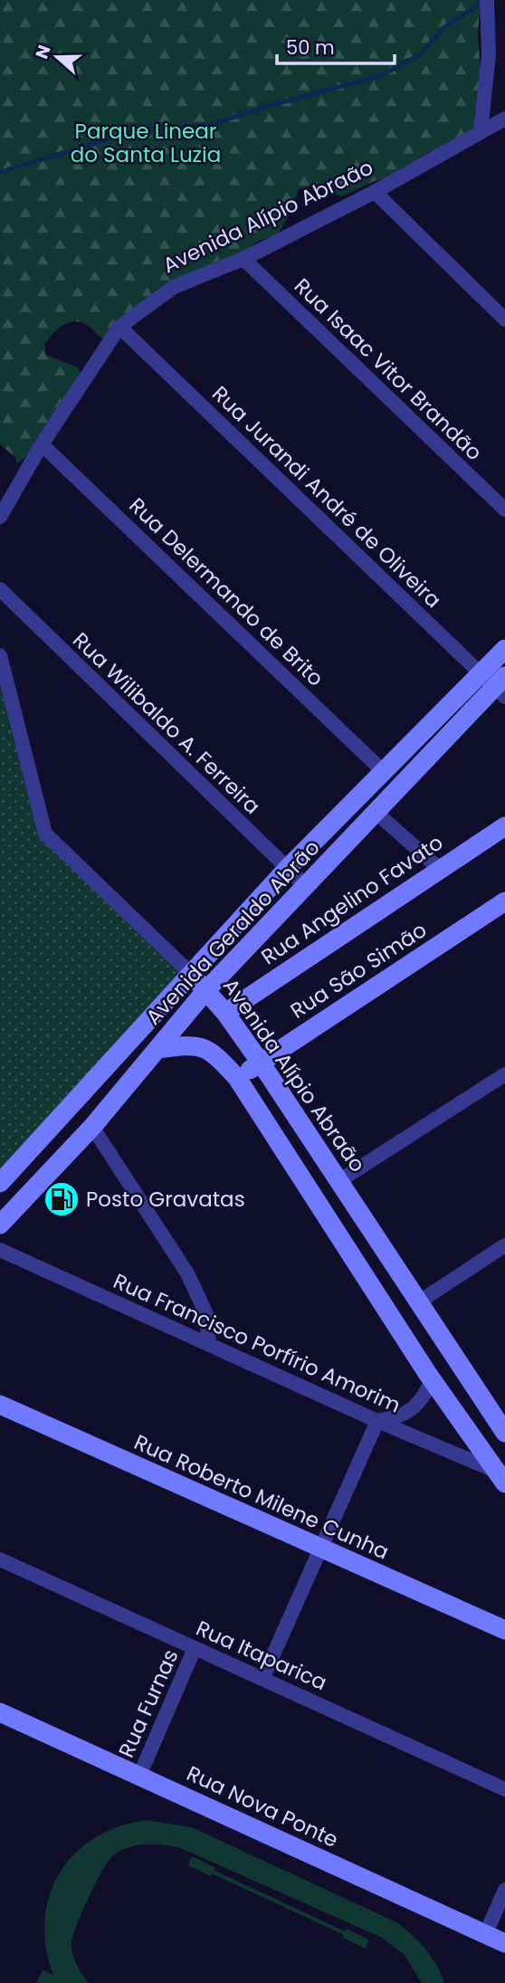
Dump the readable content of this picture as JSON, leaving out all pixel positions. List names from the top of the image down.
{
  "streets": {
    "street": [
      "Avenida Alípio Abraão",
      "Rua Isaac Vitor Brandão",
      "Rua Jurandi André de Oliveira",
      "Rua Delermando de Brito",
      "Rua Wilibaldo A. Ferreira",
      "Rua Angelino Favato",
      "Avenida Geraldo Abrão",
      "Rua São Simão",
      "Rua Francisco Porfírio Amorim",
      "Rua Roberto Milene Cunha",
      "Rua Itaparica",
      "Rua Furnas",
      "Rua Nova Ponte"
    ]
  },
  "crossings": [
    ["Avenida Alípio Abraão", "Rua Isaac Vitor Brandão"],
    ["Avenida Alípio Abraão", "Rua Jurandi André de Oliveira"],
    ["Avenida Alípio Abraão", "Rua Delermando de Brito"],
    ["Avenida Alípio Abraão", "Rua Angelino Favato"],
    ["Avenida Alípio Abraão", "Avenida Geraldo Abrão"],
    ["Avenida Alípio Abraão", "Rua São Simão"],
    ["Rua Jurandi André de Oliveira", "Avenida Geraldo Abrão"],
    ["Rua Delermando de Brito", "Avenida Geraldo Abrão"],
    ["Rua Wilibaldo A. Ferreira", "Avenida Geraldo Abrão"],
    ["Rua Itaparica", "Rua Furnas"],
    ["Rua Furnas", "Rua Nova Ponte"]
  ],
  "parks": ["Parque Linear do Santa Luzia"],
  "places": {
    "fuel station": ["Posto Gravatas"]
  },
  "scale_bar": "50 m",
  "north": "left"
}
